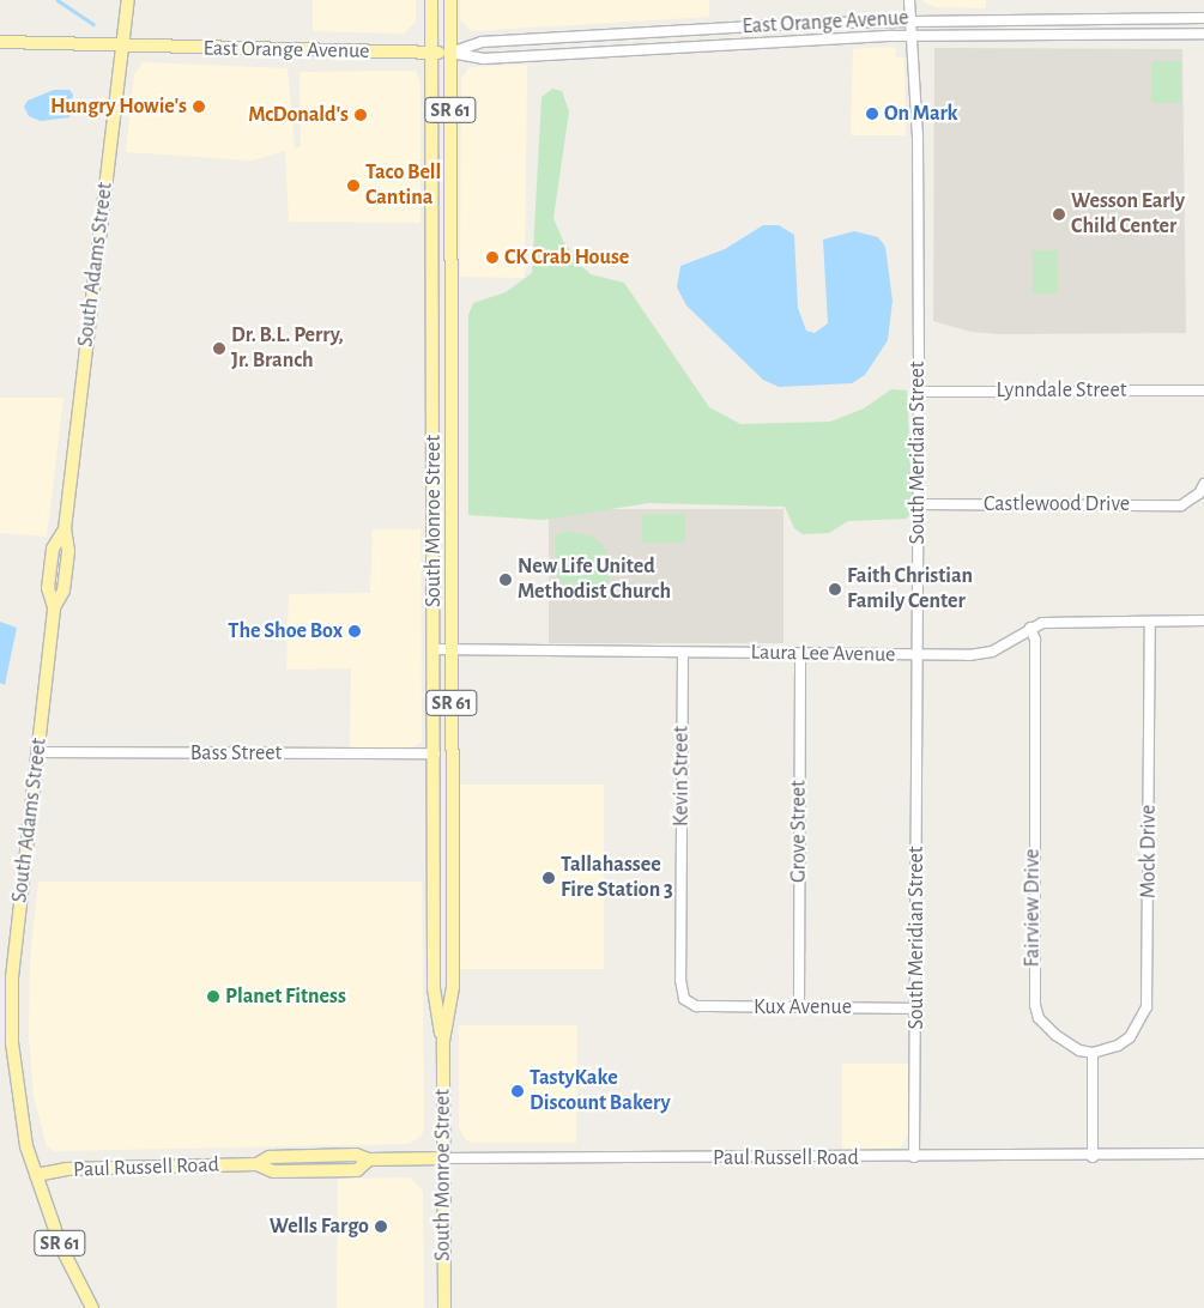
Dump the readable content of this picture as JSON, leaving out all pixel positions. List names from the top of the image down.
{
  "streets": {
    "main road": [
      "East Orange Avenue",
      "SR 61",
      "South Adams Street",
      "South Monroe Street",
      "Paul Russell Road"
    ],
    "street": [
      "Lynndale Street",
      "South Meridian Street",
      "Castlewood Drive",
      "Laura Lee Avenue",
      "Bass Street",
      "Kevin Street",
      "Grove Street",
      "Mock Drive",
      "Fairview Drive",
      "Kux Avenue"
    ]
  },
  "crossings": [
    ["East Orange Avenue", "South Adams Street"],
    ["East Orange Avenue", "South Meridian Street"],
    ["East Orange Avenue", "South Monroe Street"],
    ["South Adams Street", "Bass Street"],
    ["South Adams Street", "Paul Russell Road"],
    ["Lynndale Street", "South Meridian Street"],
    ["South Meridian Street", "Castlewood Drive"],
    ["South Meridian Street", "Laura Lee Avenue"],
    ["South Meridian Street", "Kux Avenue"],
    ["South Meridian Street", "Paul Russell Road"],
    ["South Monroe Street", "Laura Lee Avenue"],
    ["South Monroe Street", "Bass Street"],
    ["South Monroe Street", "Paul Russell Road"],
    ["Laura Lee Avenue", "Kevin Street"],
    ["Laura Lee Avenue", "Grove Street"],
    ["Laura Lee Avenue", "Mock Drive"],
    ["Laura Lee Avenue", "Fairview Drive"],
    ["Kevin Street", "Kux Avenue"],
    ["Grove Street", "Kux Avenue"],
    ["Mock Drive", "Fairview Drive"]
  ],
  "places": [
    "Hungry Howie's",
    "On Mark",
    "McDonald's",
    "Taco Bell Cantina",
    "Wesson Early Child Center",
    "CK Crab House",
    "Dr. B.L. Perry, Jr. Branch",
    "New Life United Methodist Church",
    "Faith Christian Family Center",
    "The Shoe Box",
    "Tallahassee Fire Station 3",
    "Planet Fitness",
    "TastyKake Discount Bakery",
    "Wells Fargo"
  ]
}
